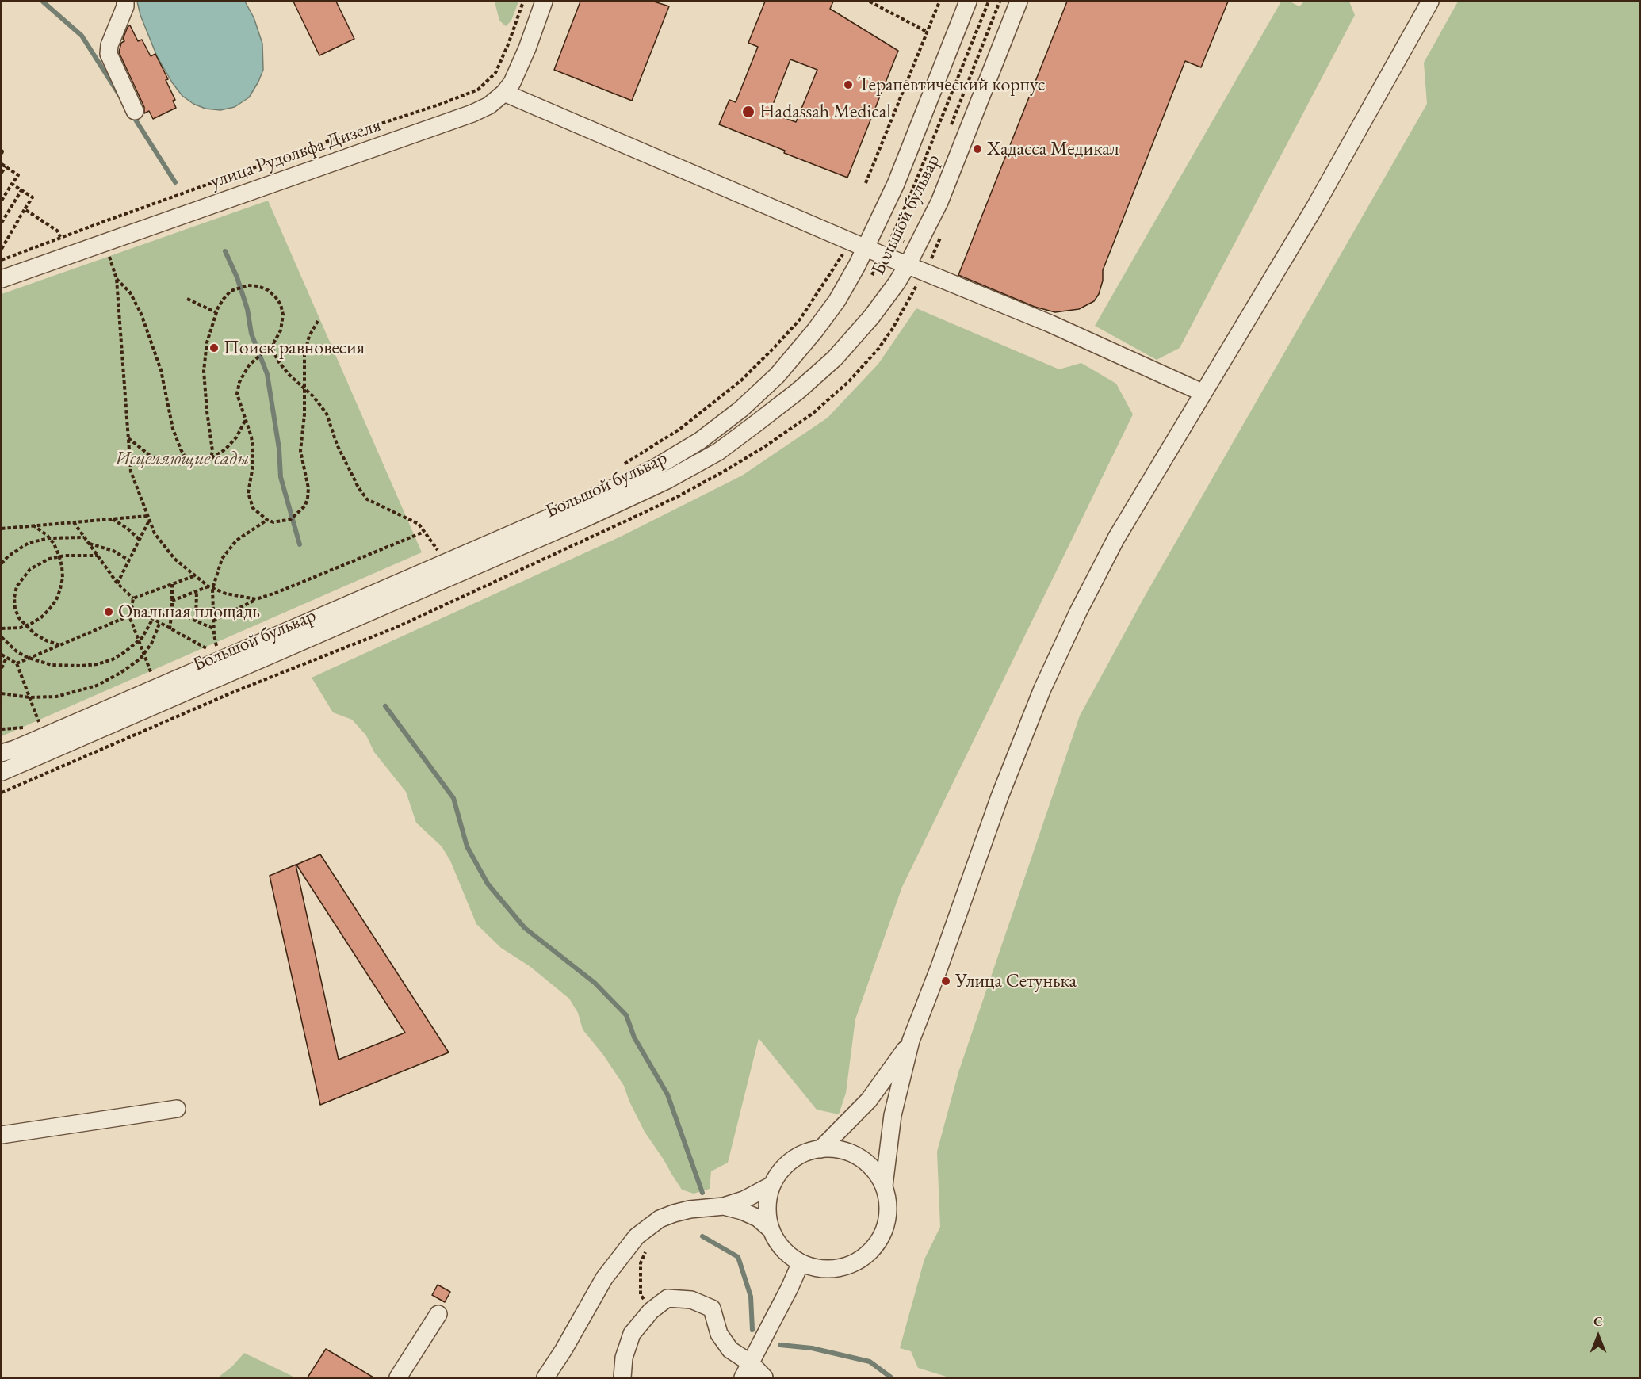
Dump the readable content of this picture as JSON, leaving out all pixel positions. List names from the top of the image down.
{
  "streets": {
    "street": ["улица Рудольфа Дизеля", "Большой бульвар"]
  },
  "parks": ["Исцеляющие сады"],
  "places": [
    "Терапевтический корпус",
    "Hadassah Medical",
    "Хадасса Медикал",
    "Поиск равновесия",
    "Овальная площадь",
    "Улица Сетунька"
  ],
  "north": "top"
}
